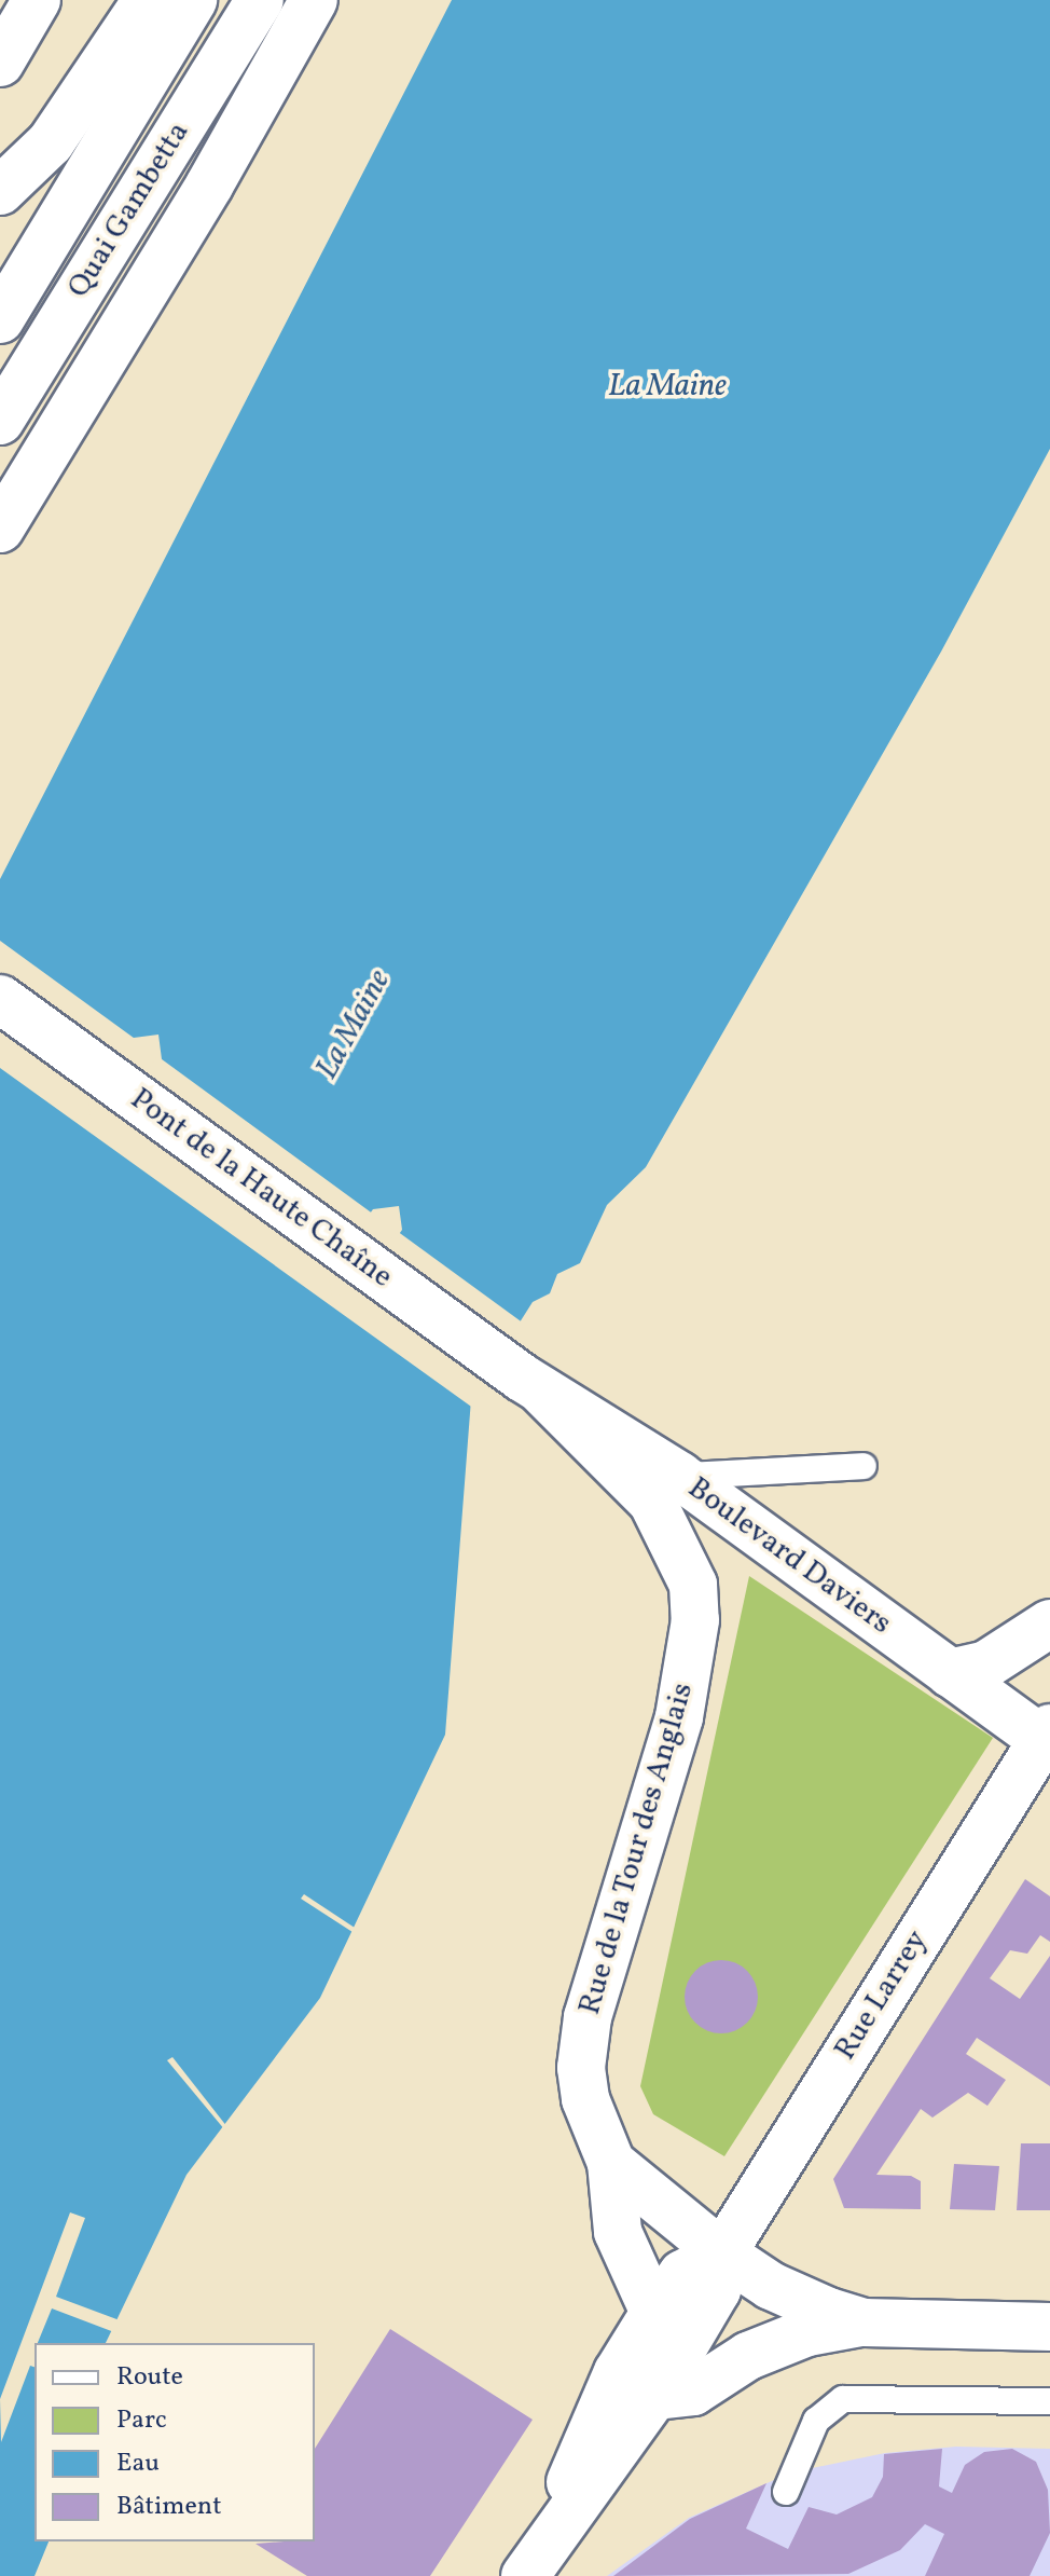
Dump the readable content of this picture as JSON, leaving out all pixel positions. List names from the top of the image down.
{
  "streets": {
    "main road": [
      "Quai Gambetta",
      "Pont de la Haute Chaîne",
      "Boulevard Daviers",
      "Rue de la Tour des Anglais",
      "Rue Larrey"
    ]
  },
  "crossings": [
    ["Pont de la Haute Chaîne", "Boulevard Daviers"],
    ["Pont de la Haute Chaîne", "Rue de la Tour des Anglais"],
    ["Boulevard Daviers", "Rue de la Tour des Anglais"],
    ["Boulevard Daviers", "Rue Larrey"],
    ["Rue de la Tour des Anglais", "Rue Larrey"]
  ],
  "water": ["La Maine"],
  "legend": [
    "Route",
    "Parc",
    "Eau",
    "Bâtiment"
  ]
}
